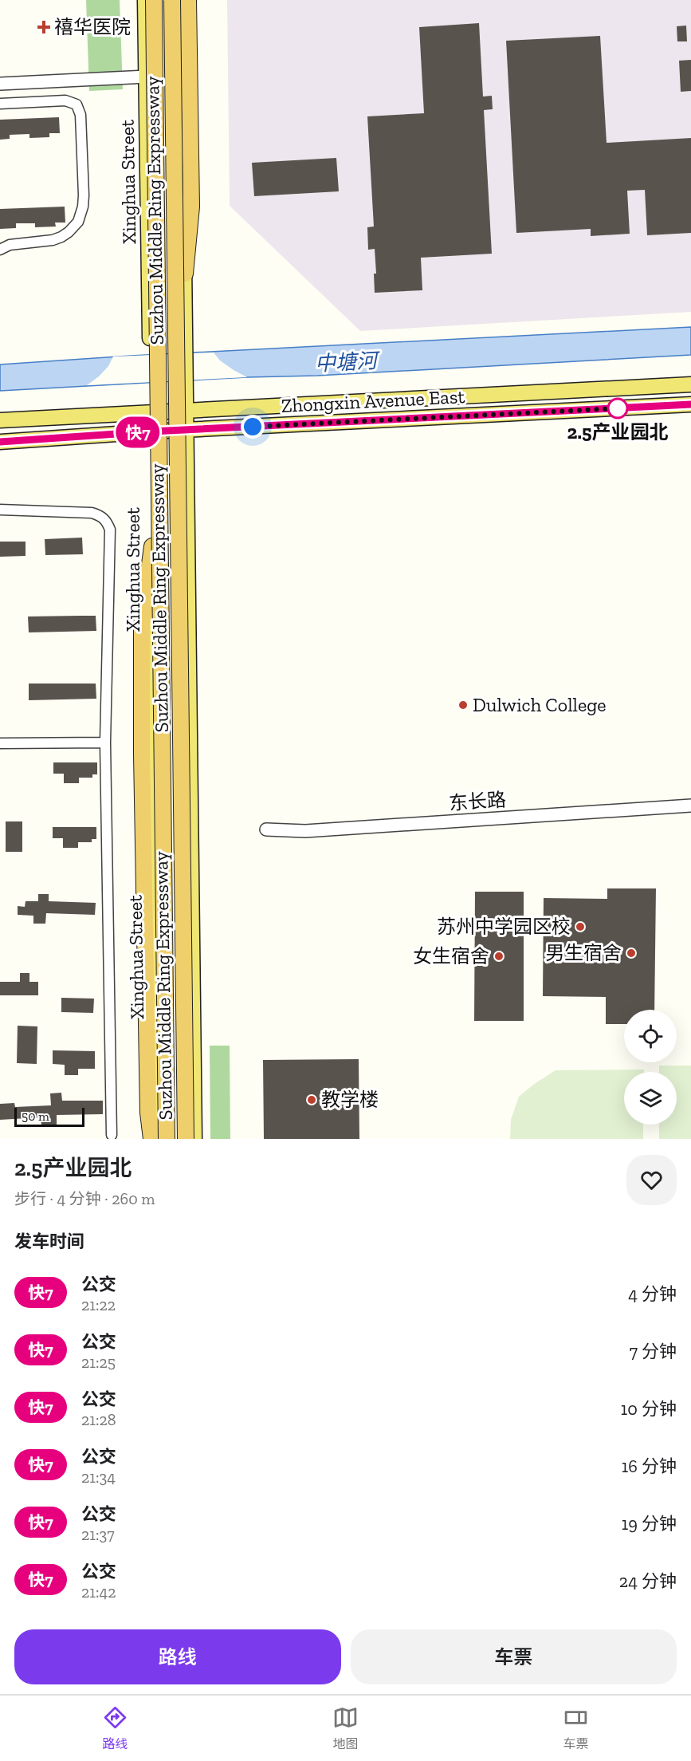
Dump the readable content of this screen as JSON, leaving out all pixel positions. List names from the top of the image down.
{
  "streets": {
    "highway": ["Suzhou Middle Ring Expressway"],
    "main road": ["Xinghua Street", "Zhongxin Avenue East"],
    "street": ["东长路"]
  },
  "crossings": [
    ["Xinghua Street", "Zhongxin Avenue East"]
  ],
  "water": ["中塘河"],
  "places": {
    "health": ["禧华医院"],
    "other": [
      "2.5产业园北",
      "Dulwich College",
      "苏州中学园区校",
      "男生宿舍",
      "女生宿舍",
      "教学楼"
    ]
  },
  "lines": ["bus line 快7"],
  "scale_bar": "50 m",
  "page": {
    "on_map": "快7",
    "scale": "50 m",
    "heading": [
      ["2.5产业园北", "步行 · 4 分钟 · 260 m"],
      "发车时间"
    ],
    "list": [
      {
        "mark": "快7",
        "name": "公交",
        "note": "21:22",
        "value": "4 分钟"
      },
      {
        "mark": "快7",
        "name": "公交",
        "note": "21:25",
        "value": "7 分钟"
      },
      {
        "mark": "快7",
        "name": "公交",
        "note": "21:28",
        "value": "10 分钟"
      },
      {
        "mark": "快7",
        "name": "公交",
        "note": "21:34",
        "value": "16 分钟"
      },
      {
        "mark": "快7",
        "name": "公交",
        "note": "21:37",
        "value": "19 分钟"
      },
      {
        "mark": "快7",
        "name": "公交",
        "note": "21:42",
        "value": "24 分钟"
      }
    ],
    "buttons": ["路线", "车票"],
    "tabs": ["路线", "地图", "车票"]
  }
}
